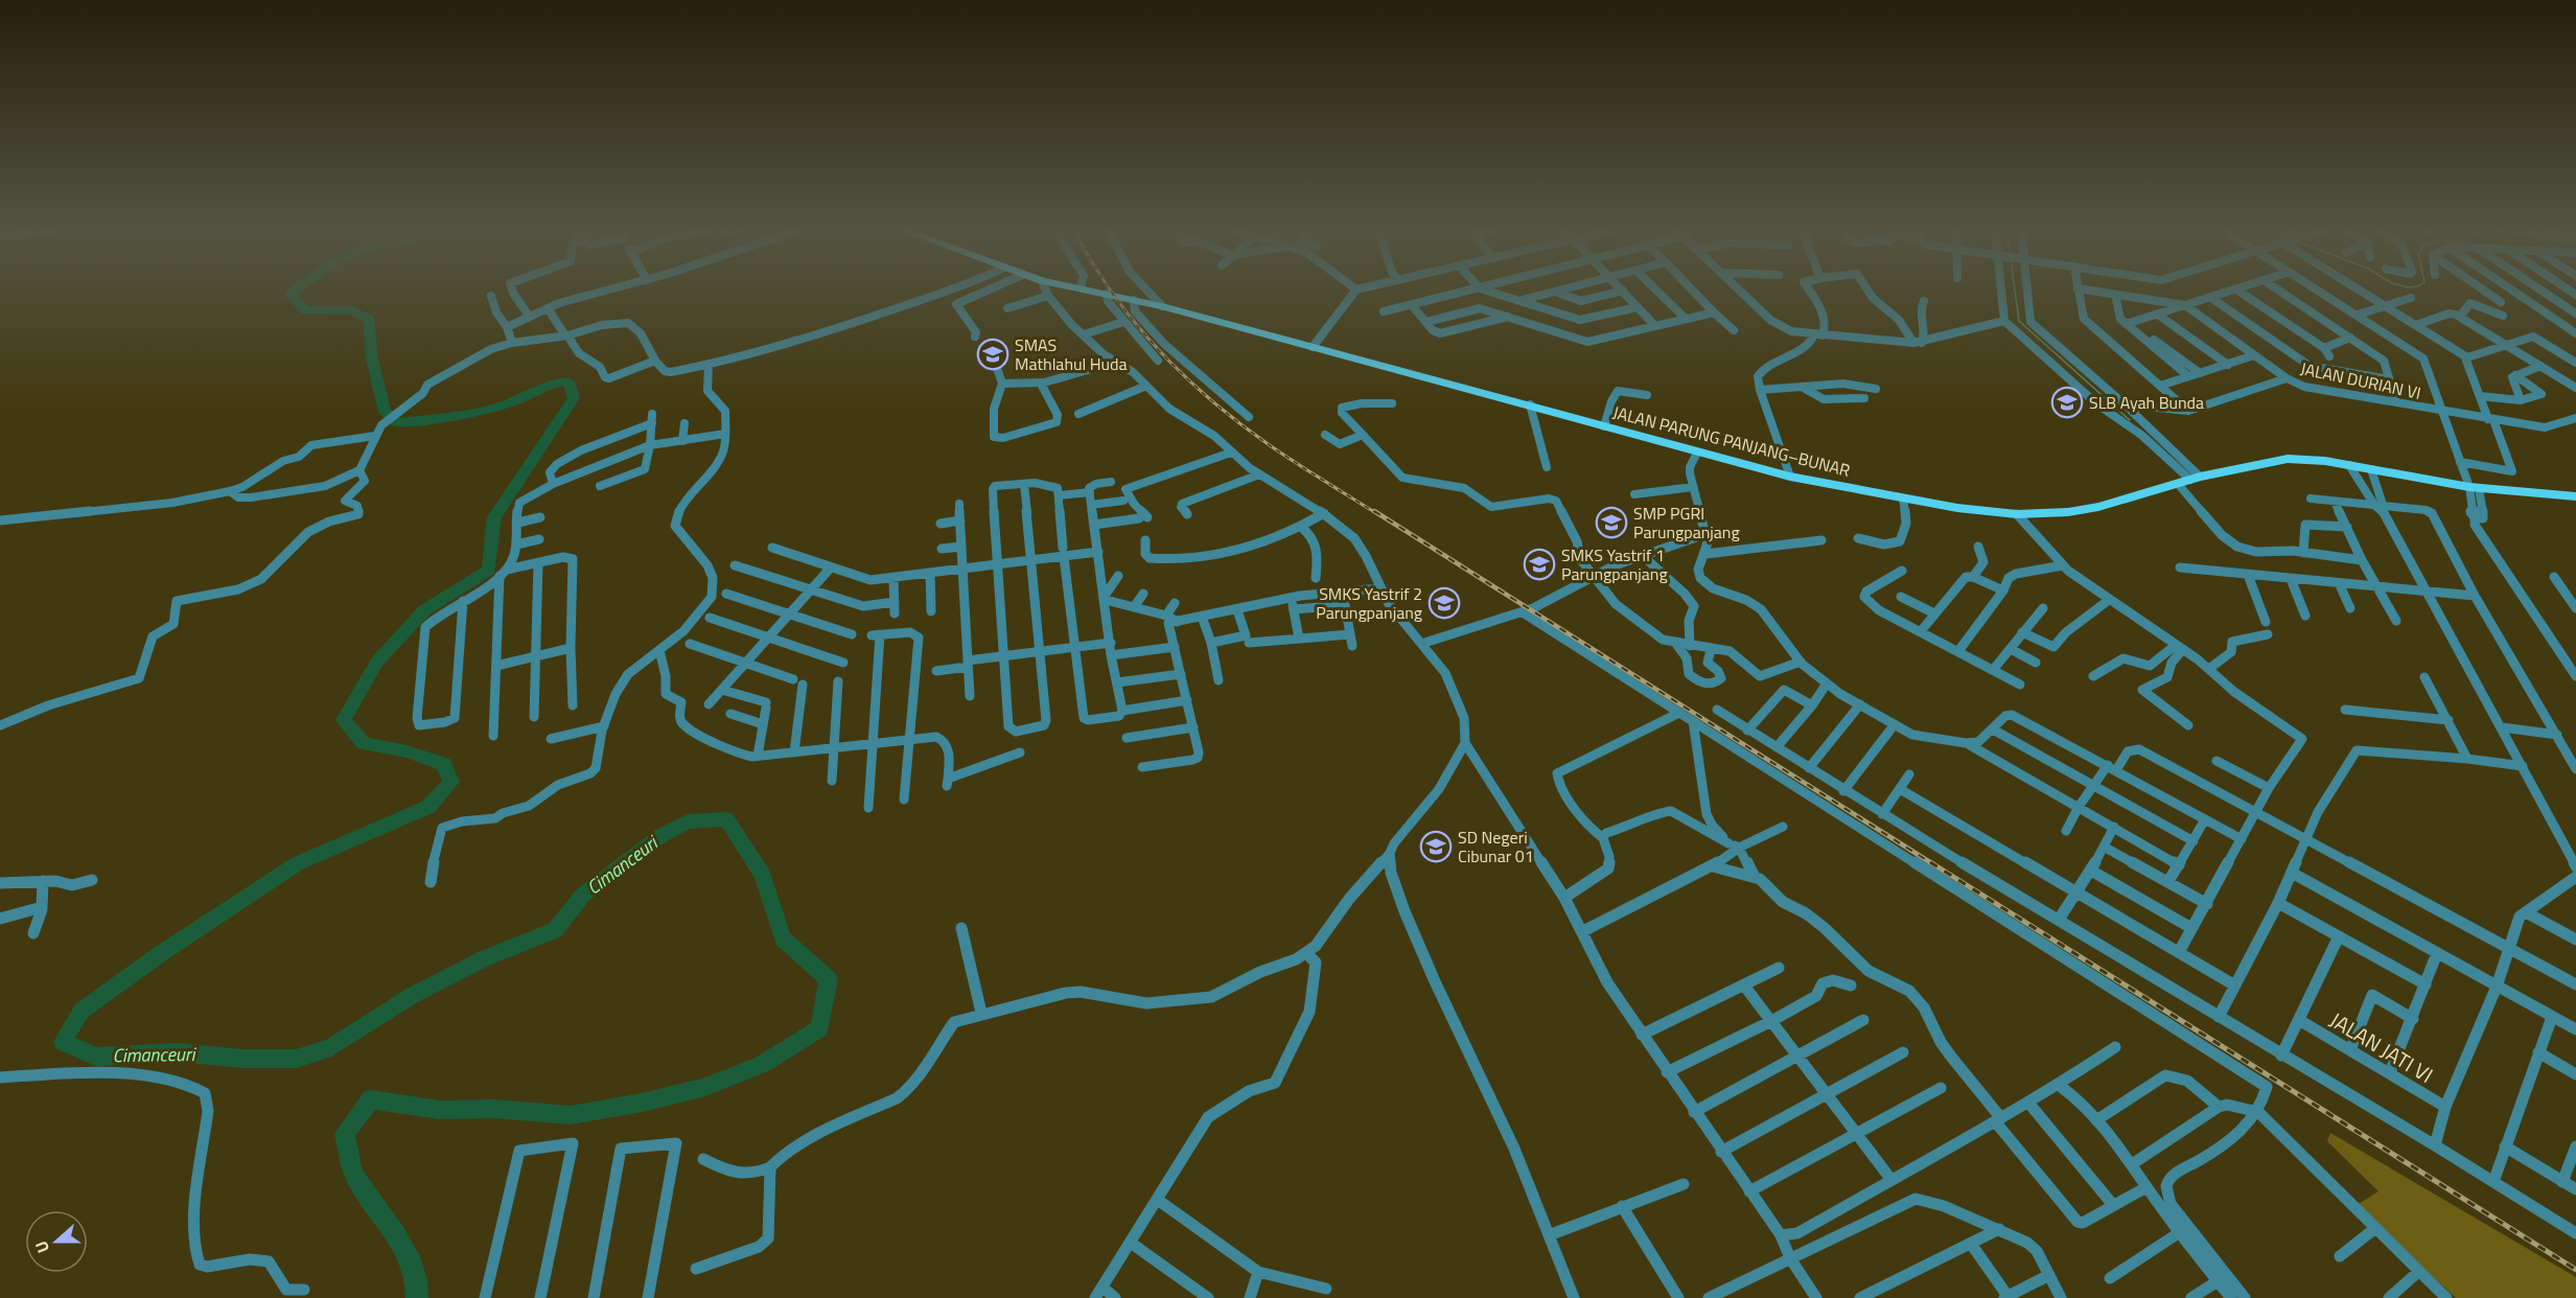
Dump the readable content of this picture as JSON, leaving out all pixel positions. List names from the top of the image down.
{
  "streets": {
    "main road": ["JALAN PARUNG PANJANG–BUNAR"],
    "street": ["JALAN DURIAN VI", "JALAN JATI VI"]
  },
  "water": ["Cimanceuri"],
  "places": {
    "school or university": [
      "SMAS Mathlahul Huda",
      "SLB Ayah Bunda",
      "SMP PGRI Parungpanjang",
      "SMKS Yastrif 1 Parungpanjang",
      "SMKS Yastrif 2 Parungpanjang",
      "SD Negeri Cibunar 01"
    ]
  },
  "north": "left"
}
